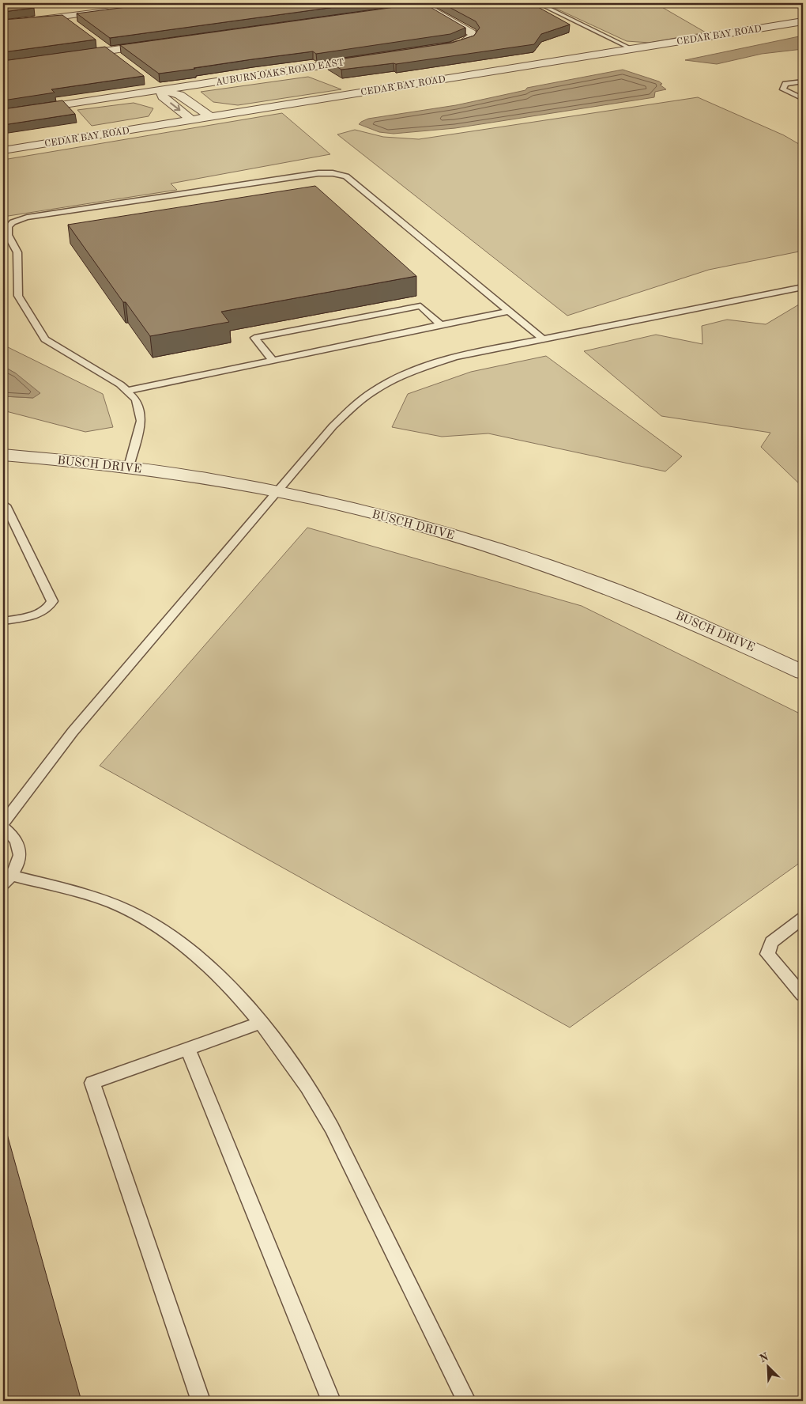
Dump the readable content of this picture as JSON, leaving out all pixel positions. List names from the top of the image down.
{
  "streets": {
    "street": ["CEDAR BAY ROAD", "AUBURN OAKS ROAD EAST", "BUSCH DRIVE"]
  },
  "north": "top left"
}
